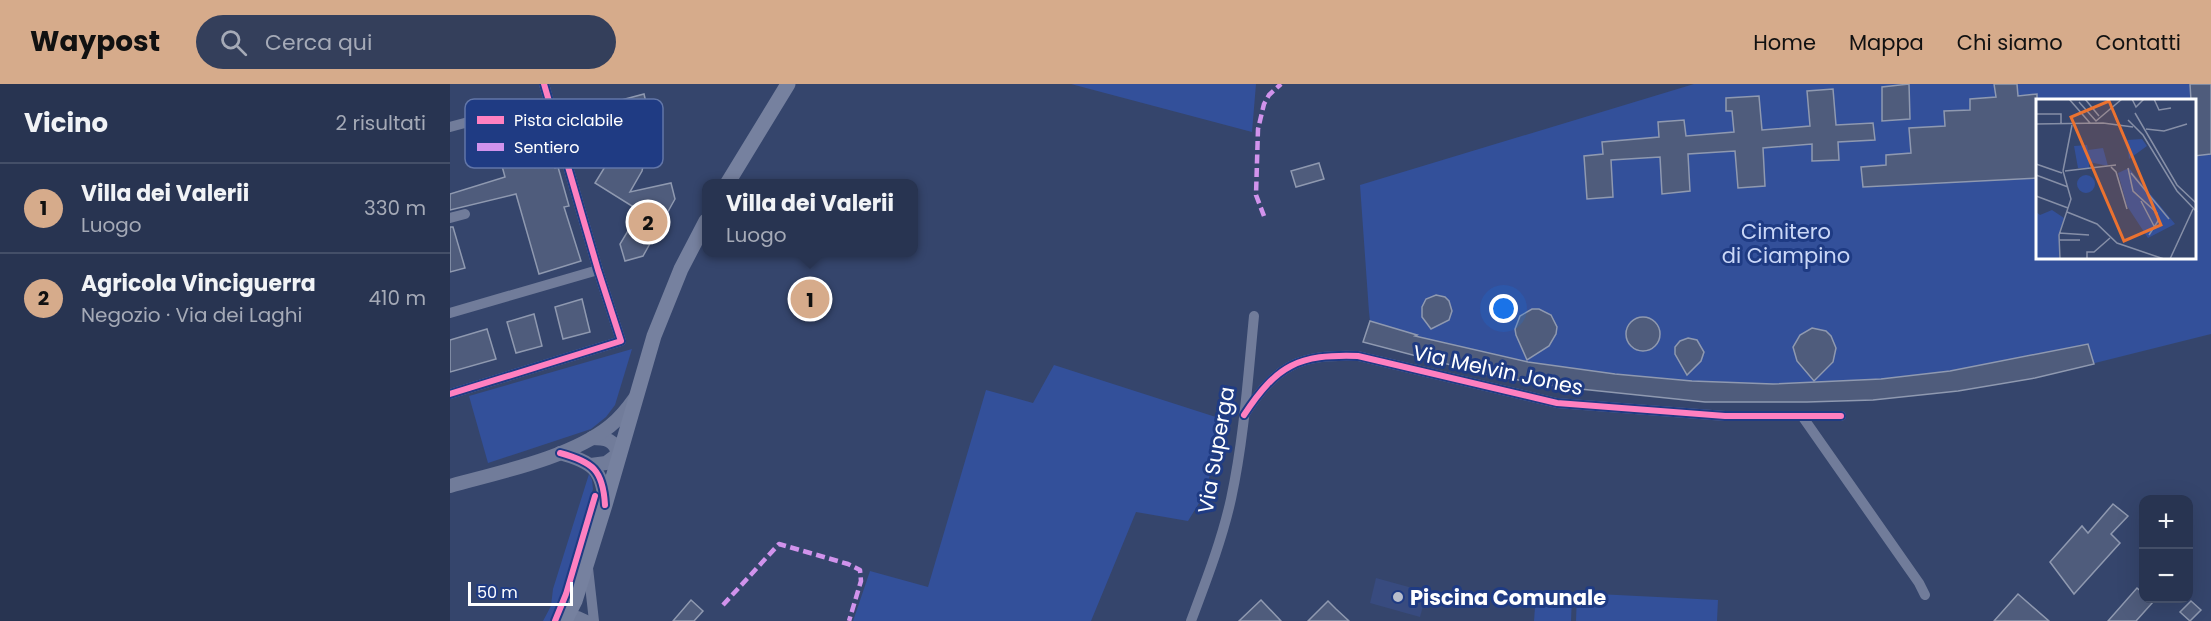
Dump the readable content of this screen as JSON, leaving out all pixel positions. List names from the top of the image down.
{
  "streets": {
    "street": ["Via Melvin Jones", "Via Superga"]
  },
  "crossings": [
    ["Via Melvin Jones", "Via Superga"]
  ],
  "parks": ["Cimitero di Ciampino"],
  "places": ["Piscina Comunale"],
  "legend": ["Pista ciclabile", "Sentiero"],
  "scale_bar": "50 m",
  "page": {
    "header": "Waypost",
    "search": "Cerca qui",
    "nav": [
      "Home",
      "Mappa",
      "Chi siamo",
      "Contatti"
    ],
    "heading": ["Vicino", "2 risultati"],
    "list": [
      {
        "mark": "1",
        "name": "Villa dei Valerii",
        "note": "Luogo",
        "value": "330 m"
      },
      {
        "mark": "2",
        "name": "Agricola Vinciguerra",
        "note": "Negozio · Via dei Laghi",
        "value": "410 m"
      }
    ],
    "popup": ["Villa dei Valerii", "Luogo"],
    "pins": ["2", "1"],
    "map_buttons": ["+", "−"],
    "scale": "50 m"
  }
}
